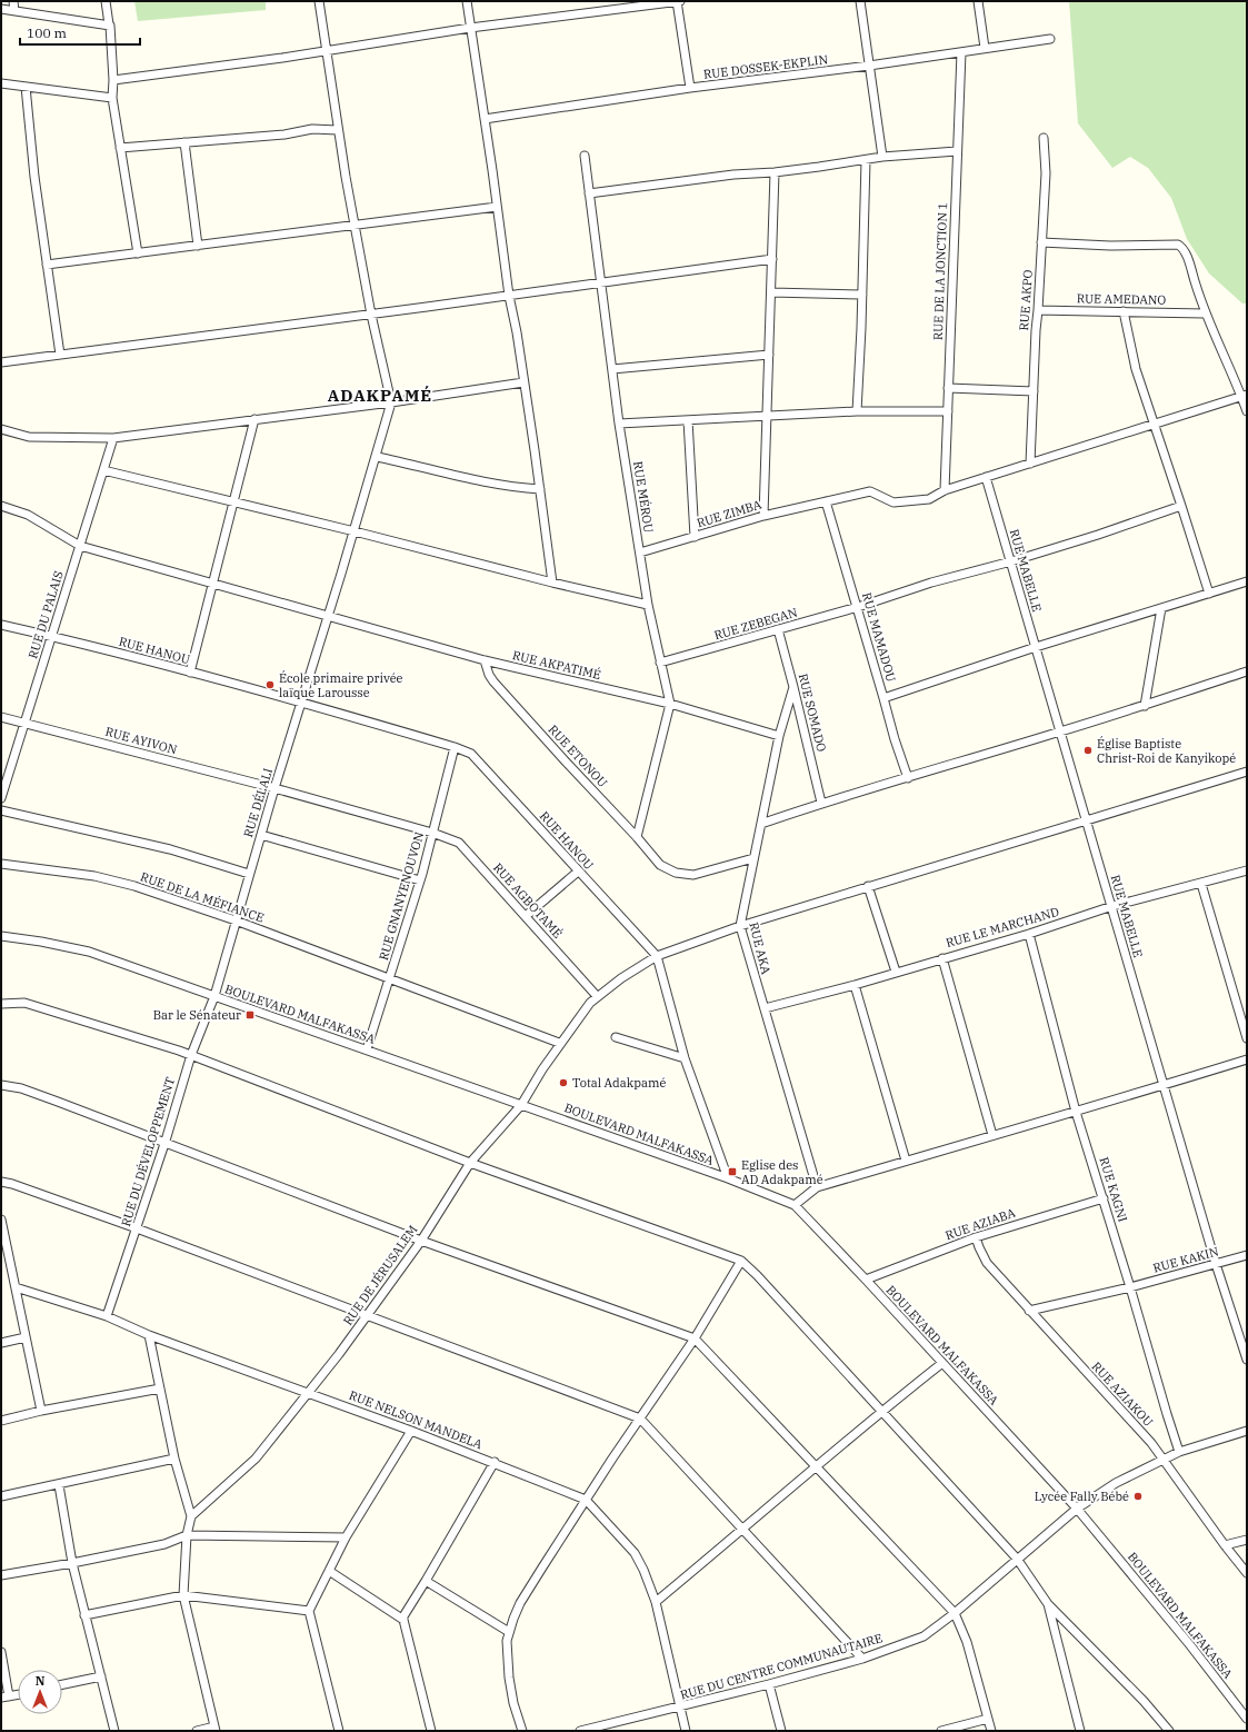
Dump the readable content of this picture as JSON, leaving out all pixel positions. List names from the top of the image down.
{
  "streets": {
    "street": [
      "RUE DOSSEK-EKPLIN",
      "RUE DE LA JONCTION 1",
      "RUE AMEDANO",
      "RUE AKPO",
      "RUE MÉROU",
      "RUE ZIMBA",
      "RUE MABELLE",
      "RUE DU PALAIS",
      "RUE ZEBEGAN",
      "RUE MAMADOU",
      "RUE HANOU",
      "RUE AKPATIMÉ",
      "RUE SOMADO",
      "RUE AYIVON",
      "RUE ETONOU",
      "RUE DÉLALI",
      "RUE GNANYENOUVON",
      "RUE DE LA MÉFIANCE",
      "RUE AGBOTAMÉ",
      "RUE LE MARCHAND",
      "RUE AKA",
      "BOULEVARD MALFAKASSA",
      "RUE DU DÉVELOPPEMENT",
      "RUE KAGNI",
      "RUE AZIABA",
      "RUE KAKIN",
      "RUE DE JÉRUSALEM",
      "RUE AZIAKOU",
      "RUE NELSON MANDELA",
      "RUE DU CENTRE COMMUNAUTAIRE"
    ]
  },
  "crossings": [
    ["RUE DOSSEK-EKPLIN", "RUE DE LA JONCTION 1"],
    ["RUE DE LA JONCTION 1", "RUE ZIMBA"],
    ["RUE AMEDANO", "RUE AKPO"],
    ["RUE AKPO", "RUE ZIMBA"],
    ["RUE MÉROU", "RUE ZIMBA"],
    ["RUE MÉROU", "RUE ZEBEGAN"],
    ["RUE MÉROU", "RUE AKPATIMÉ"],
    ["RUE MÉROU", "RUE ETONOU"],
    ["RUE ZIMBA", "RUE MABELLE"],
    ["RUE ZIMBA", "RUE MAMADOU"],
    ["RUE MABELLE", "RUE ZEBEGAN"],
    ["RUE MABELLE", "RUE LE MARCHAND"],
    ["RUE MABELLE", "RUE KAKIN"],
    ["RUE MABELLE", "RUE DE JÉRUSALEM"],
    ["RUE DU PALAIS", "RUE HANOU"],
    ["RUE DU PALAIS", "RUE AKPATIMÉ"],
    ["RUE DU PALAIS", "RUE AYIVON"],
    ["RUE ZEBEGAN", "RUE MAMADOU"],
    ["RUE ZEBEGAN", "RUE SOMADO"],
    ["RUE HANOU", "RUE DÉLALI"],
    ["RUE HANOU", "RUE GNANYENOUVON"],
    ["RUE HANOU", "RUE DE JÉRUSALEM"],
    ["RUE AKPATIMÉ", "RUE ETONOU"],
    ["RUE AKPATIMÉ", "RUE DÉLALI"],
    ["RUE AKPATIMÉ", "RUE AKA"],
    ["RUE SOMADO", "RUE AKA"],
    ["RUE AYIVON", "RUE DÉLALI"],
    ["RUE AYIVON", "RUE GNANYENOUVON"],
    ["RUE AYIVON", "RUE AGBOTAMÉ"],
    ["RUE ETONOU", "RUE AKA"],
    ["RUE DÉLALI", "RUE DE LA MÉFIANCE"],
    ["RUE DÉLALI", "BOULEVARD MALFAKASSA"],
    ["RUE DÉLALI", "RUE DU DÉVELOPPEMENT"],
    ["RUE GNANYENOUVON", "RUE DE LA MÉFIANCE"],
    ["RUE GNANYENOUVON", "RUE AGBOTAMÉ"],
    ["RUE GNANYENOUVON", "BOULEVARD MALFAKASSA"],
    ["RUE DE LA MÉFIANCE", "RUE DE JÉRUSALEM"],
    ["RUE AGBOTAMÉ", "RUE DE JÉRUSALEM"],
    ["RUE LE MARCHAND", "RUE AKA"],
    ["RUE LE MARCHAND", "RUE KAGNI"],
    ["RUE AKA", "RUE DE JÉRUSALEM"],
    ["BOULEVARD MALFAKASSA", "RUE DU DÉVELOPPEMENT"],
    ["BOULEVARD MALFAKASSA", "RUE AZIABA"],
    ["BOULEVARD MALFAKASSA", "RUE DE JÉRUSALEM"],
    ["BOULEVARD MALFAKASSA", "RUE DU CENTRE COMMUNAUTAIRE"],
    ["RUE DU DÉVELOPPEMENT", "RUE NELSON MANDELA"],
    ["RUE KAGNI", "RUE AZIABA"],
    ["RUE KAGNI", "RUE KAKIN"],
    ["RUE KAGNI", "RUE DU CENTRE COMMUNAUTAIRE"],
    ["RUE AZIABA", "RUE AZIAKOU"],
    ["RUE KAKIN", "RUE AZIAKOU"],
    ["RUE DE JÉRUSALEM", "RUE NELSON MANDELA"],
    ["RUE AZIAKOU", "RUE DU CENTRE COMMUNAUTAIRE"],
    ["RUE NELSON MANDELA", "RUE DU CENTRE COMMUNAUTAIRE"]
  ],
  "districts": ["ADAKPAMÉ"],
  "places": {
    "other": [
      "École primaire privée laïque Larousse",
      "Église Baptiste Christ-Roi de Kanyikopé",
      "Total Adakpamé",
      "Lycée Fally Bébé"
    ],
    "transit": ["Bar le Sénateur", "Eglise des AD Adakpamé"]
  },
  "scale_bar": "100 m",
  "north": "top"
}
